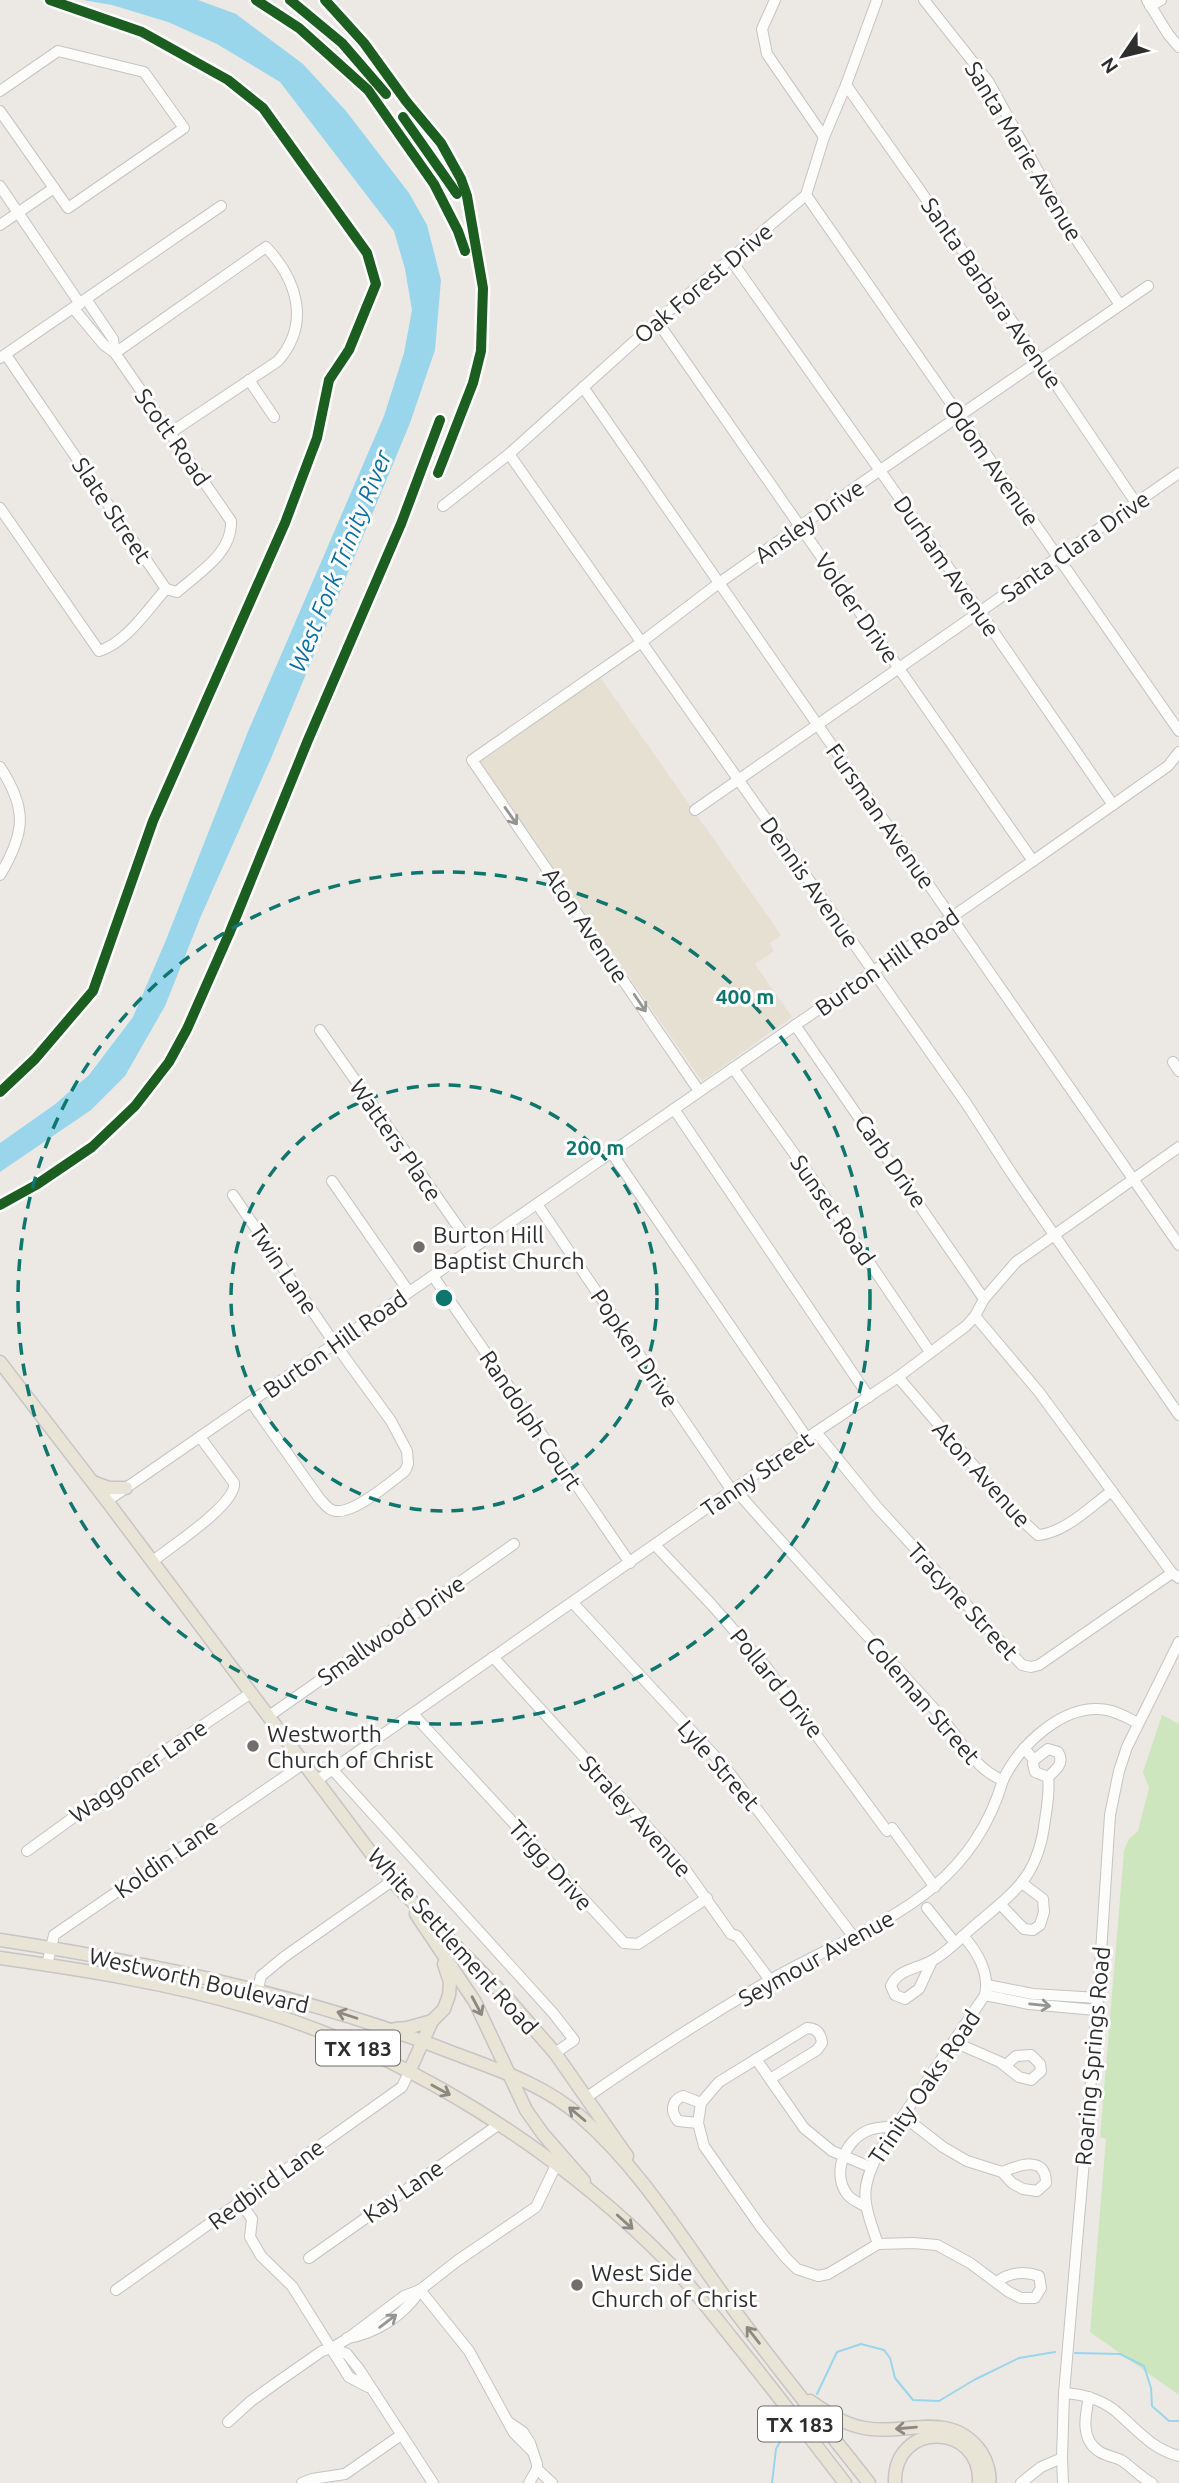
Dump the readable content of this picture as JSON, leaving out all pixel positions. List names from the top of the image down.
{
  "streets": {
    "main road": ["White Settlement Road", "Westworth Boulevard", "TX 183"],
    "street": [
      "Santa Marie Avenue",
      "Oak Forest Drive",
      "Santa Barbara Avenue",
      "Scott Road",
      "Odom Avenue",
      "Slate Street",
      "Ansley Drive",
      "Santa Clara Drive",
      "Durham Avenue",
      "Volder Drive",
      "Fursman Avenue",
      "Dennis Avenue",
      "Aton Avenue",
      "Burton Hill Road",
      "Watters Place",
      "Carb Drive",
      "Sunset Road",
      "Twin Lane",
      "Popken Drive",
      "Randolph Court",
      "Tanny Street",
      "Tracyne Street",
      "Smallwood Drive",
      "Pollard Drive",
      "Coleman Street",
      "Lyle Street",
      "Waggoner Lane",
      "Straley Avenue",
      "Koldin Lane",
      "Trigg Drive",
      "Seymour Avenue",
      "Roaring Springs Road",
      "Trinity Oaks Road",
      "Redbird Lane",
      "Kay Lane"
    ]
  },
  "crossings": [
    ["Santa Marie Avenue", "Ansley Drive"],
    ["Oak Forest Drive", "Odom Avenue"],
    ["Oak Forest Drive", "Durham Avenue"],
    ["Oak Forest Drive", "Volder Drive"],
    ["Oak Forest Drive", "Fursman Avenue"],
    ["Oak Forest Drive", "Dennis Avenue"],
    ["Santa Barbara Avenue", "Ansley Drive"],
    ["Santa Barbara Avenue", "Santa Clara Drive"],
    ["Scott Road", "Slate Street"],
    ["Odom Avenue", "Ansley Drive"],
    ["Odom Avenue", "Santa Clara Drive"],
    ["Ansley Drive", "Durham Avenue"],
    ["Ansley Drive", "Volder Drive"],
    ["Ansley Drive", "Fursman Avenue"],
    ["Ansley Drive", "Dennis Avenue"],
    ["Ansley Drive", "Aton Avenue"],
    ["Santa Clara Drive", "Durham Avenue"],
    ["Santa Clara Drive", "Volder Drive"],
    ["Santa Clara Drive", "Fursman Avenue"],
    ["Santa Clara Drive", "Dennis Avenue"],
    ["Durham Avenue", "Burton Hill Road"],
    ["Volder Drive", "Burton Hill Road"],
    ["Fursman Avenue", "Burton Hill Road"],
    ["Fursman Avenue", "Tanny Street"],
    ["Dennis Avenue", "Burton Hill Road"],
    ["Dennis Avenue", "Tanny Street"],
    ["Aton Avenue", "Burton Hill Road"],
    ["Aton Avenue", "Tanny Street"],
    ["Burton Hill Road", "Watters Place"],
    ["Burton Hill Road", "Carb Drive"],
    ["Burton Hill Road", "Sunset Road"],
    ["Burton Hill Road", "Twin Lane"],
    ["Burton Hill Road", "Popken Drive"],
    ["Burton Hill Road", "Randolph Court"],
    ["Burton Hill Road", "Tracyne Street"],
    ["Burton Hill Road", "White Settlement Road"],
    ["Carb Drive", "Tanny Street"],
    ["Sunset Road", "Tanny Street"],
    ["Popken Drive", "Tanny Street"],
    ["Popken Drive", "Coleman Street"],
    ["Randolph Court", "Tanny Street"],
    ["Tanny Street", "Tracyne Street"],
    ["Tanny Street", "Pollard Drive"],
    ["Tanny Street", "Coleman Street"],
    ["Tanny Street", "Lyle Street"],
    ["Tanny Street", "Straley Avenue"],
    ["Tanny Street", "Trigg Drive"],
    ["Tanny Street", "White Settlement Road"],
    ["Smallwood Drive", "White Settlement Road"],
    ["Pollard Drive", "Seymour Avenue"],
    ["Coleman Street", "Seymour Avenue"],
    ["Coleman Street", "Roaring Springs Road"],
    ["Lyle Street", "Seymour Avenue"],
    ["Waggoner Lane", "White Settlement Road"],
    ["Straley Avenue", "Trigg Drive"],
    ["Straley Avenue", "Seymour Avenue"],
    ["Koldin Lane", "White Settlement Road"],
    ["Koldin Lane", "Westworth Boulevard"],
    ["White Settlement Road", "Seymour Avenue"],
    ["White Settlement Road", "Westworth Boulevard"],
    ["Westworth Boulevard", "Redbird Lane"],
    ["Westworth Boulevard", "Kay Lane"]
  ],
  "one_way": ["Aton Avenue"],
  "water": ["West Fork Trinity River"],
  "places": ["Burton Hill Baptist Church", "Westworth Church of Christ", "West Side Church of Christ"],
  "north": "bottom left",
  "rings": ["400 m", "200 m"]
}
